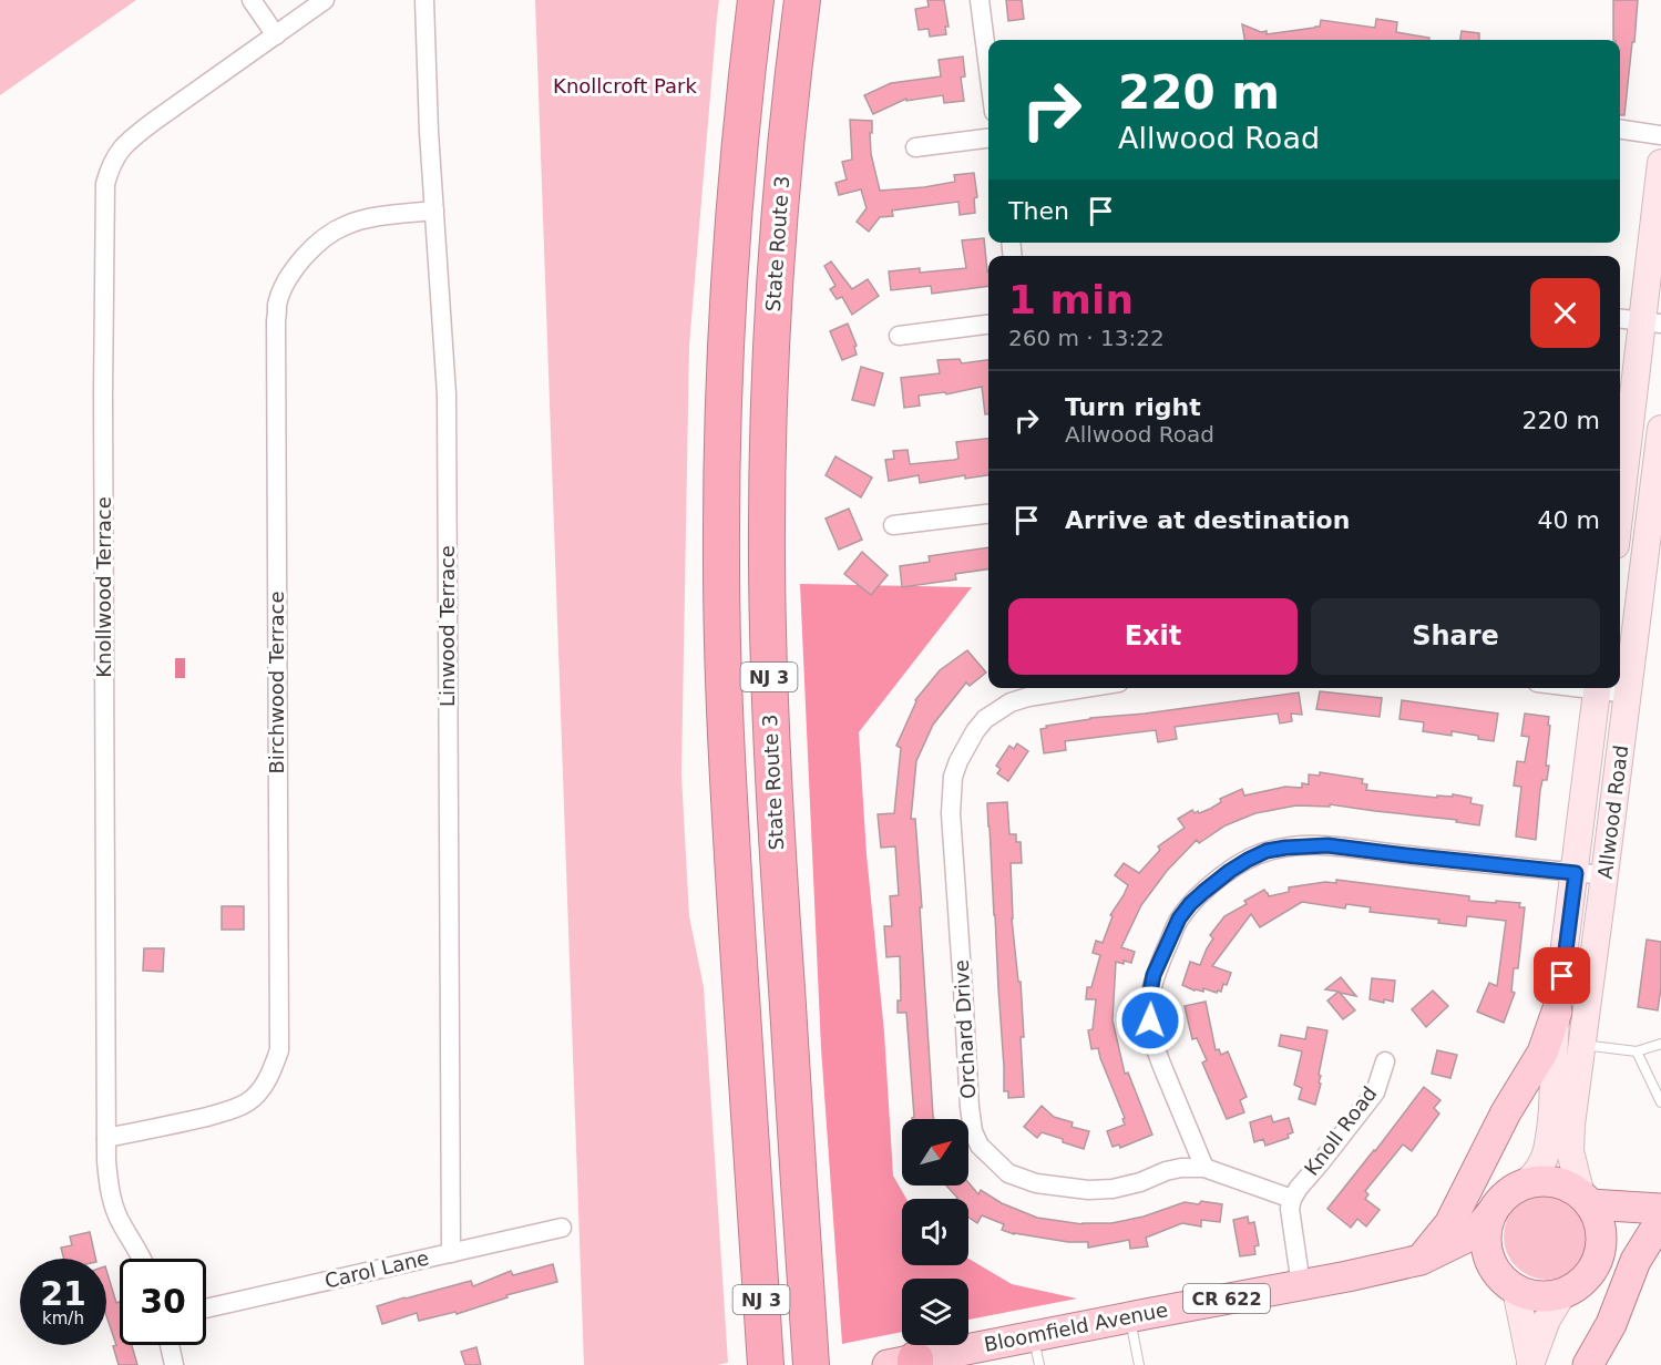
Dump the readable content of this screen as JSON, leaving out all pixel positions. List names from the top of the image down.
{
  "streets": {
    "highway": ["State Route 3", "NJ 3"],
    "main road": ["Allwood Road", "CR 622", "Bloomfield Avenue"],
    "street": [
      "Knollwood Terrace",
      "Linwood Terrace",
      "Birchwood Terrace",
      "Orchard Drive",
      "Knoll Road",
      "Carol Lane"
    ]
  },
  "crossings": [
    ["Knollwood Terrace", "Birchwood Terrace"],
    ["Linwood Terrace", "Birchwood Terrace"],
    ["Linwood Terrace", "Carol Lane"],
    ["Allwood Road", "Bloomfield Avenue"],
    ["Orchard Drive", "Knoll Road"]
  ],
  "parks": ["Knollcroft Park"],
  "north": "top right",
  "page": {
    "turn": ["220 m", "Allwood Road"],
    "then": "Then",
    "heading": ["1 min", "260 m · 13:22"],
    "list": [
      {
        "name": "Turn right",
        "note": "Allwood Road",
        "value": "220 m"
      },
      {
        "name": "Arrive at destination",
        "value": "40 m"
      }
    ],
    "buttons": ["Exit", "Share"],
    "speed": "21 km/h",
    "limit": "30"
  }
}
